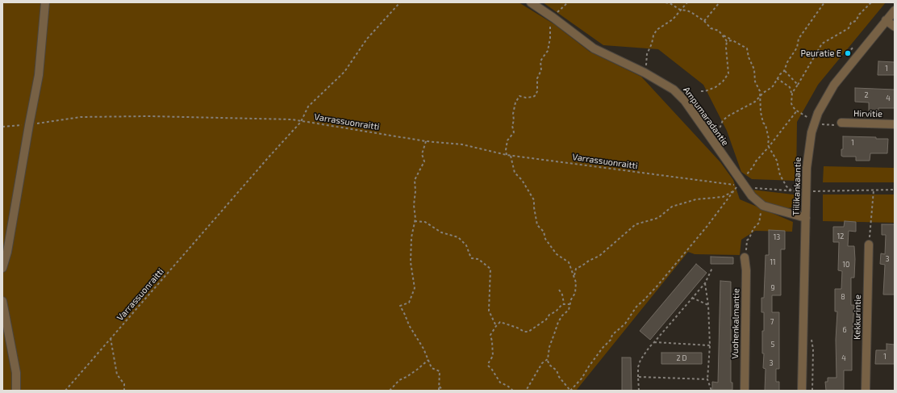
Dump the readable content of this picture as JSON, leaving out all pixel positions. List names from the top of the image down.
{
  "streets": {
    "street": [
      "Hirvitie",
      "Ampumaradantie",
      "Tiilikankaantie",
      "Kekkurintie",
      "Vuohenkalmantie"
    ],
    "path": ["Varrassuonraitti"]
  },
  "crossings": [
    ["Ampumaradantie", "Varrassuonraitti"],
    ["Ampumaradantie", "Tiilikankaantie"],
    ["Varrassuonraitti", "Tiilikankaantie"]
  ],
  "places": ["Peuratie E"],
  "house_numbers": [
    "1",
    "2",
    "4",
    "1",
    "12",
    "13",
    "3",
    "11",
    "10",
    "9",
    "8",
    "7",
    "6",
    "5",
    "1",
    "2 D",
    "4",
    "3"
  ]
}
